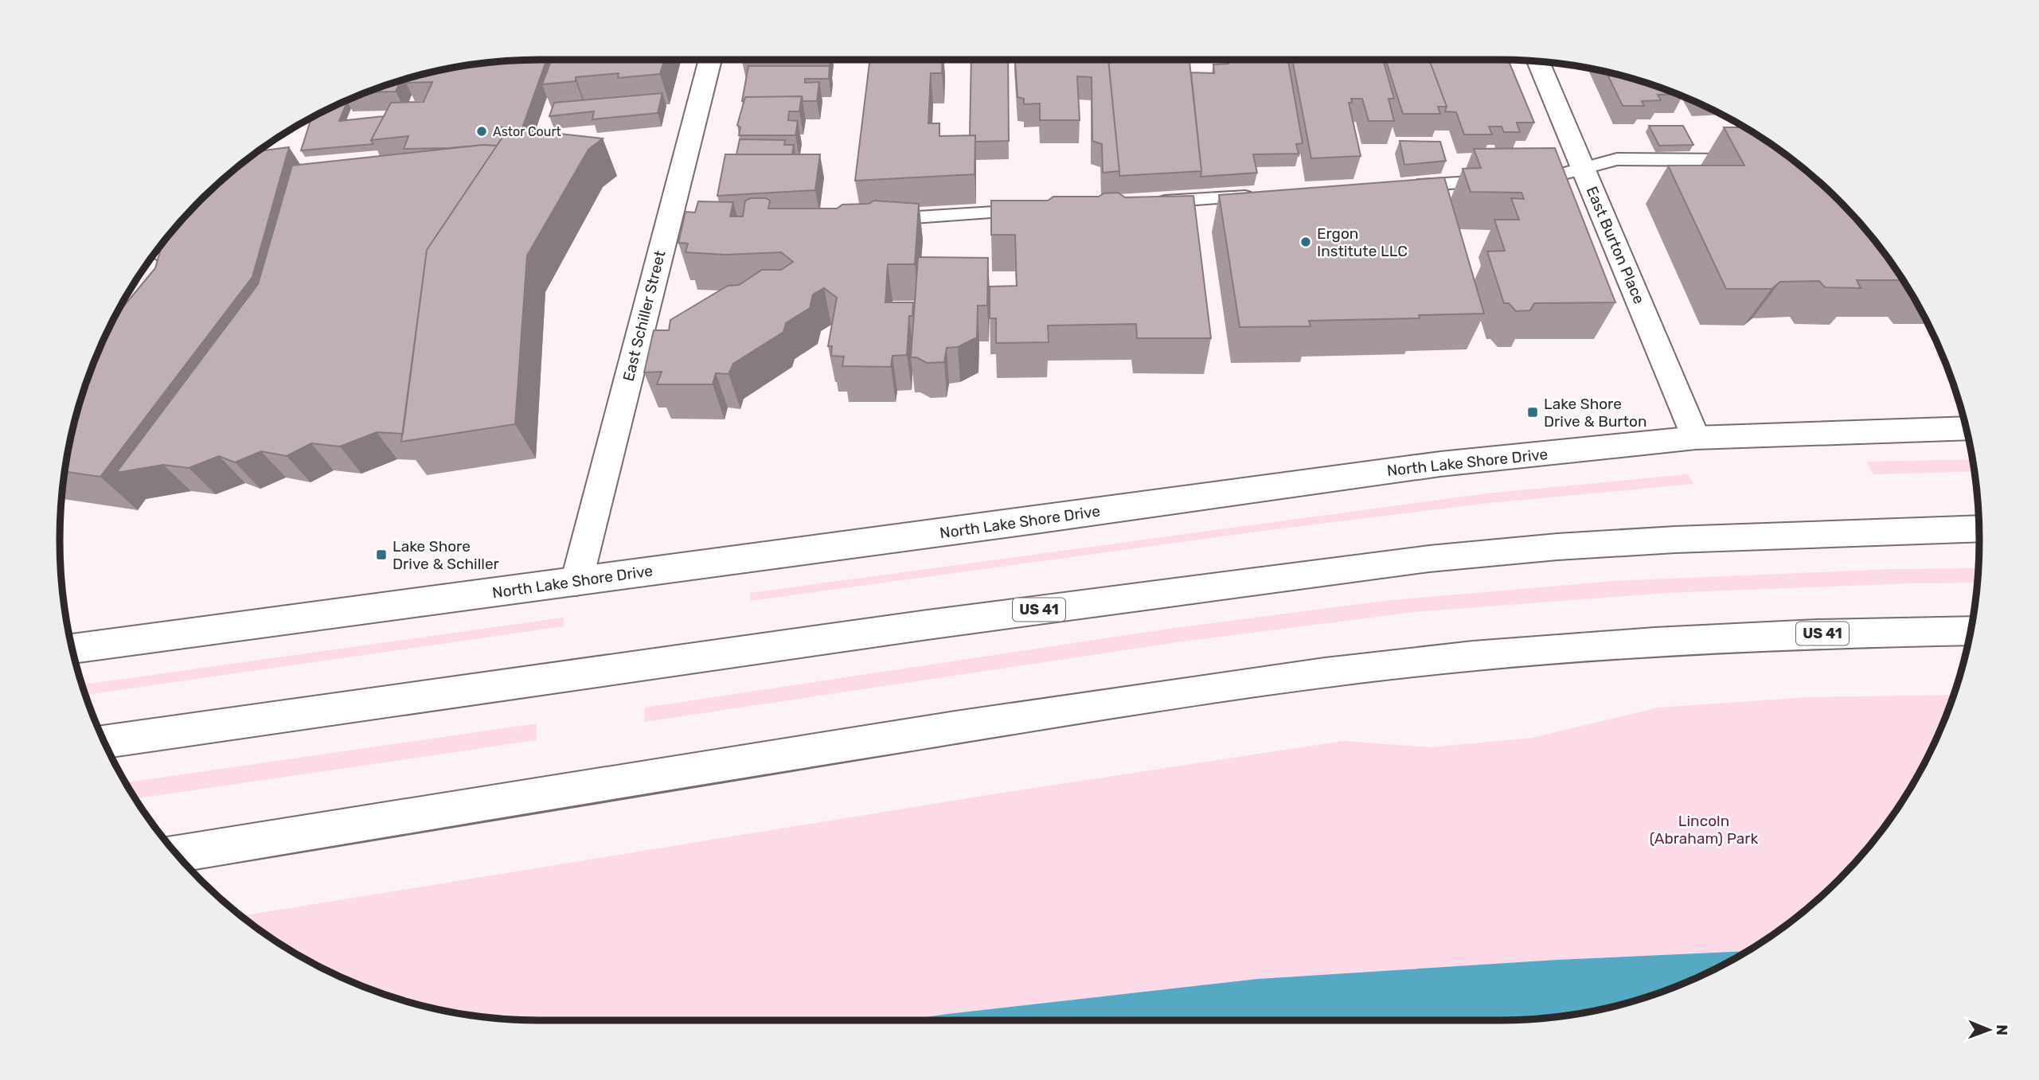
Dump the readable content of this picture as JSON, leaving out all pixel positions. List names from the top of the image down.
{
  "streets": {
    "main road": [
      "East Burton Place",
      "East Schiller Street",
      "North Lake Shore Drive",
      "US 41"
    ]
  },
  "crossings": [
    ["East Burton Place", "North Lake Shore Drive"],
    ["East Schiller Street", "North Lake Shore Drive"]
  ],
  "parks": ["Lincoln (Abraham) Park"],
  "places": {
    "other": ["Astor Court", "Ergon Institute LLC"],
    "transit": ["Lake Shore Drive & Burton", "Lake Shore Drive & Schiller"]
  },
  "north": "right"
}
